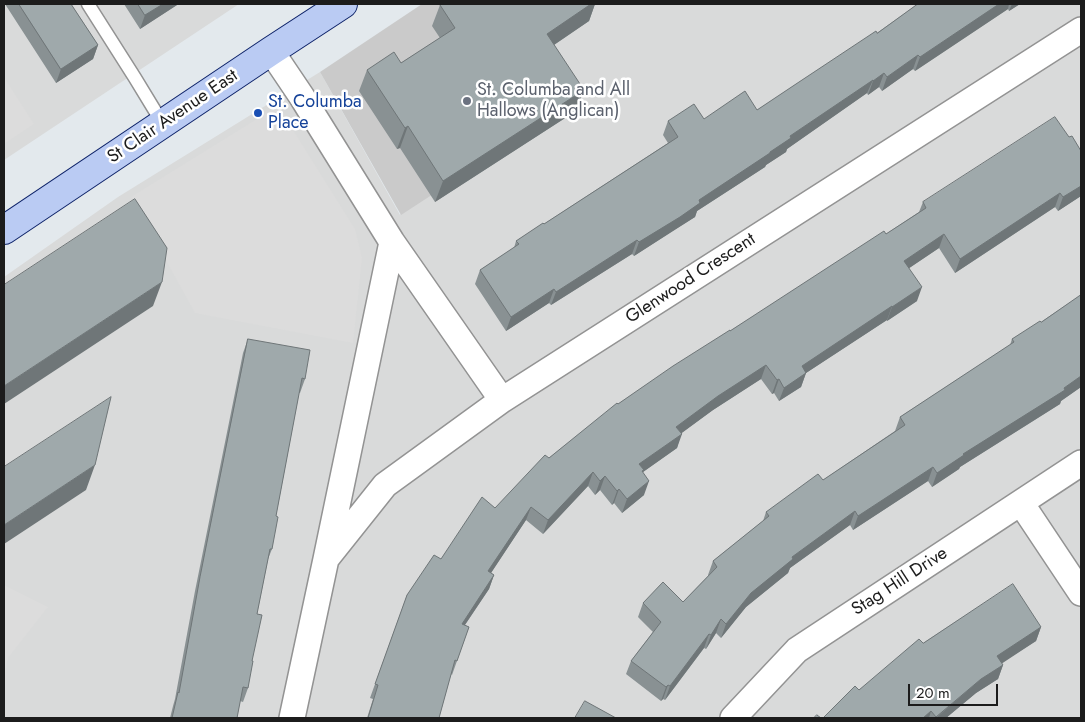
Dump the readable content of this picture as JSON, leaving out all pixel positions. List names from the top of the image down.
{
  "streets": {
    "main road": ["St Clair Avenue East"],
    "street": ["Glenwood Crescent", "Stag Hill Drive"]
  },
  "places": ["St. Columba and All Hallows (Anglican)", "St. Columba Place"],
  "scale_bar": "20 m"
}
